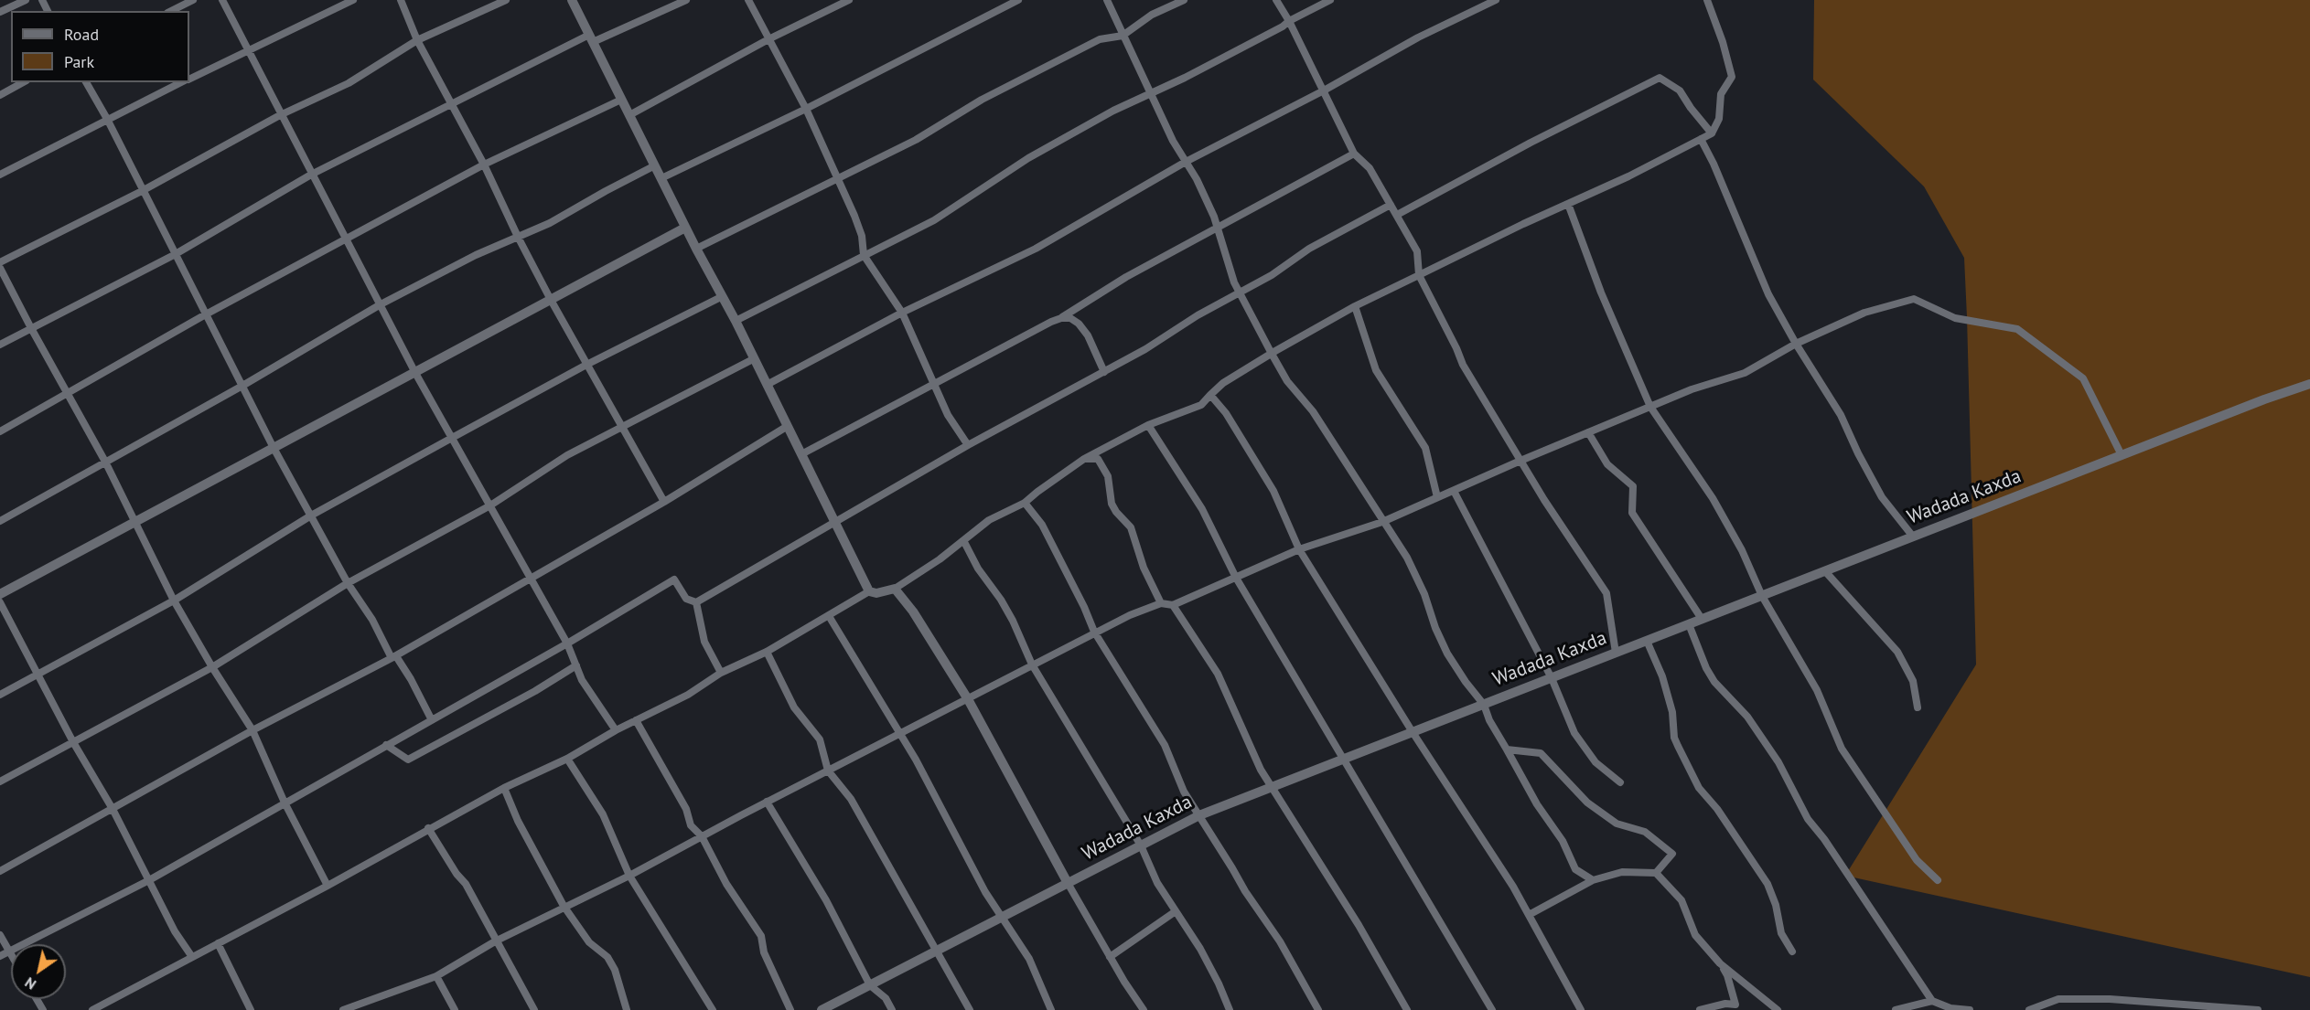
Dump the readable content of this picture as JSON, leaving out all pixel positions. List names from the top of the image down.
{
  "streets": {
    "street": ["Wadada Kaxda"]
  },
  "legend": ["Road", "Park"],
  "north": "bottom left"
}
